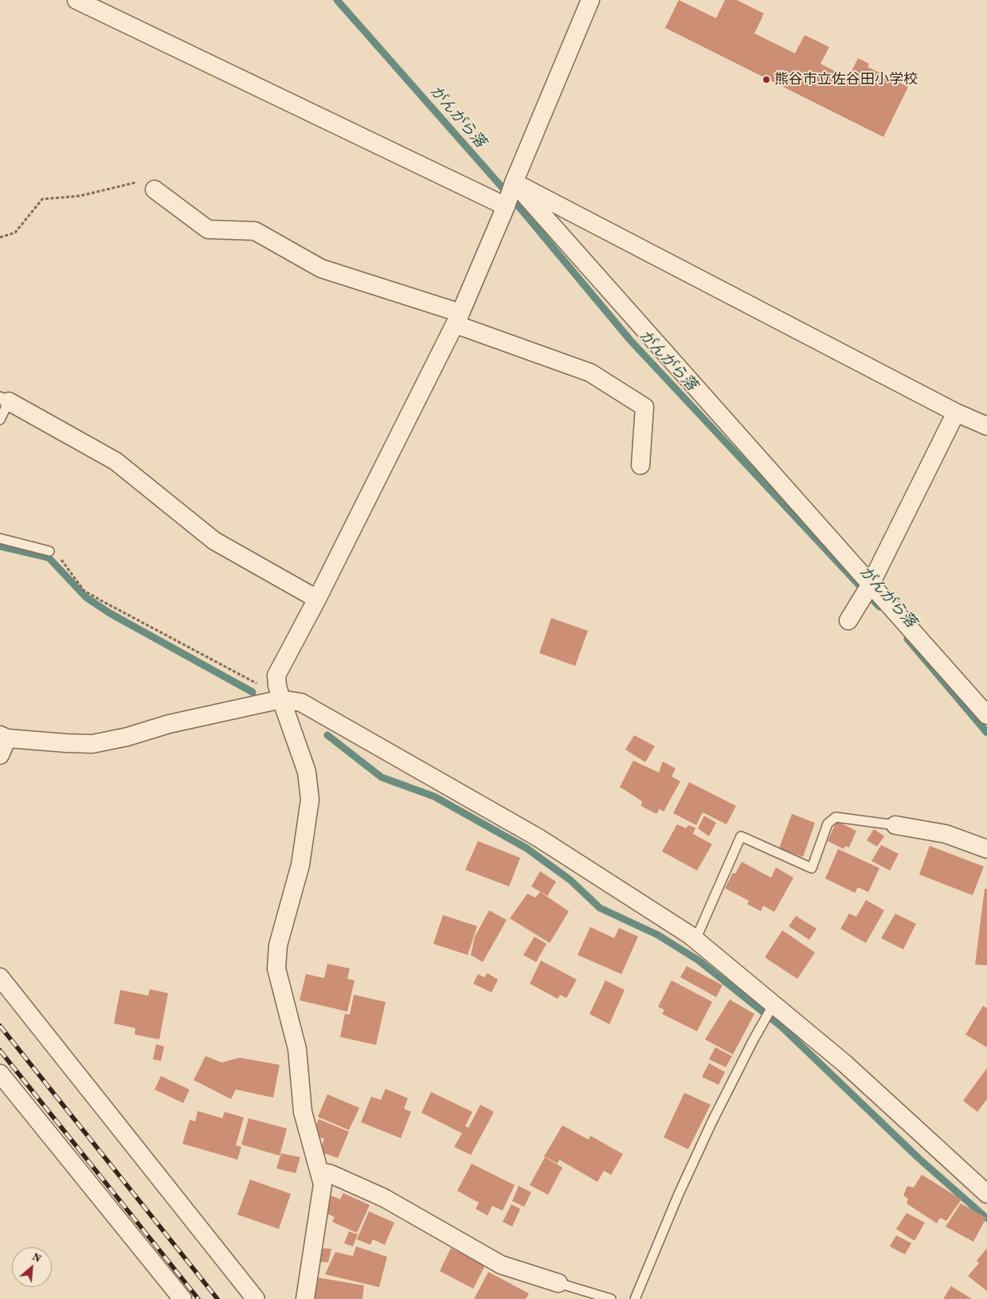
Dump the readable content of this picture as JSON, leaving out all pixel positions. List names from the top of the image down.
{
  "water": ["がんがら落"],
  "places": ["熊谷市立佐谷田小学校"],
  "north": "top right"
}
